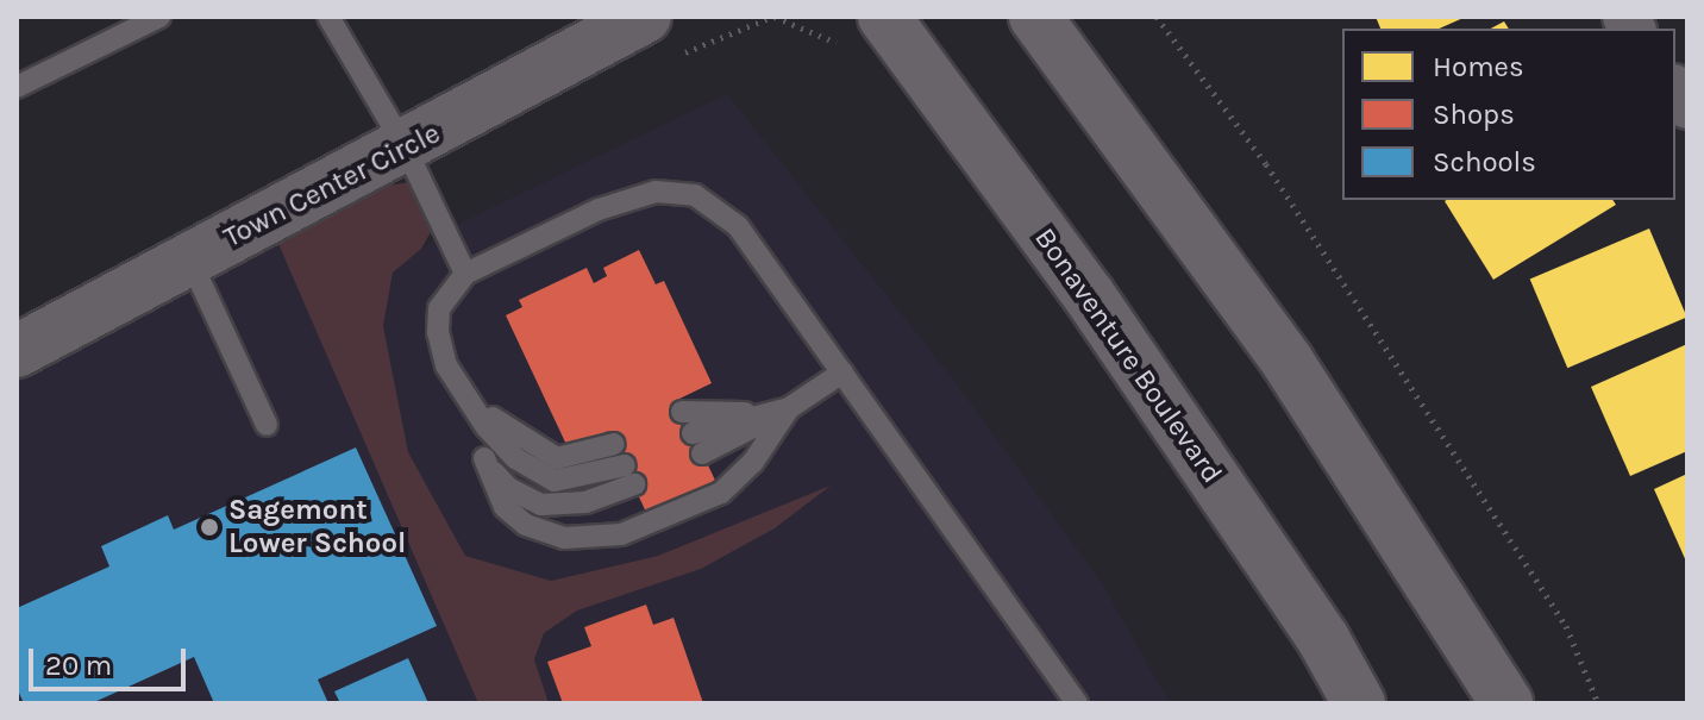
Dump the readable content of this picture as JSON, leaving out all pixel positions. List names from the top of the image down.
{
  "streets": {
    "main road": ["Bonaventure Boulevard"],
    "street": ["Town Center Circle"]
  },
  "places": ["Sagemont Lower School"],
  "legend": ["Homes", "Shops", "Schools"],
  "scale_bar": "20 m"
}
